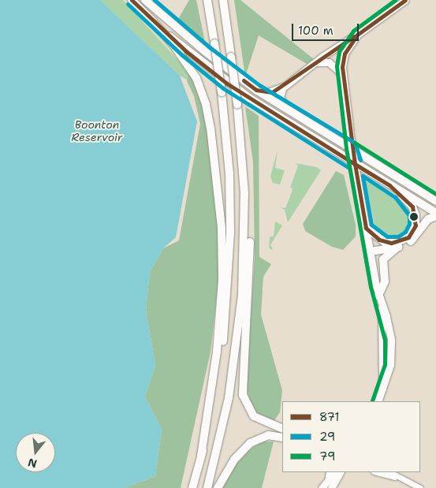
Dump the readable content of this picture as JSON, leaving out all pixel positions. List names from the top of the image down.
{
  "water": ["Boonton Reservoir"],
  "lines": ["transit line 871", "transit line 29", "transit line 79"],
  "legend": ["871", "29", "79"],
  "scale_bar": "100 m",
  "north": "bottom"
}
